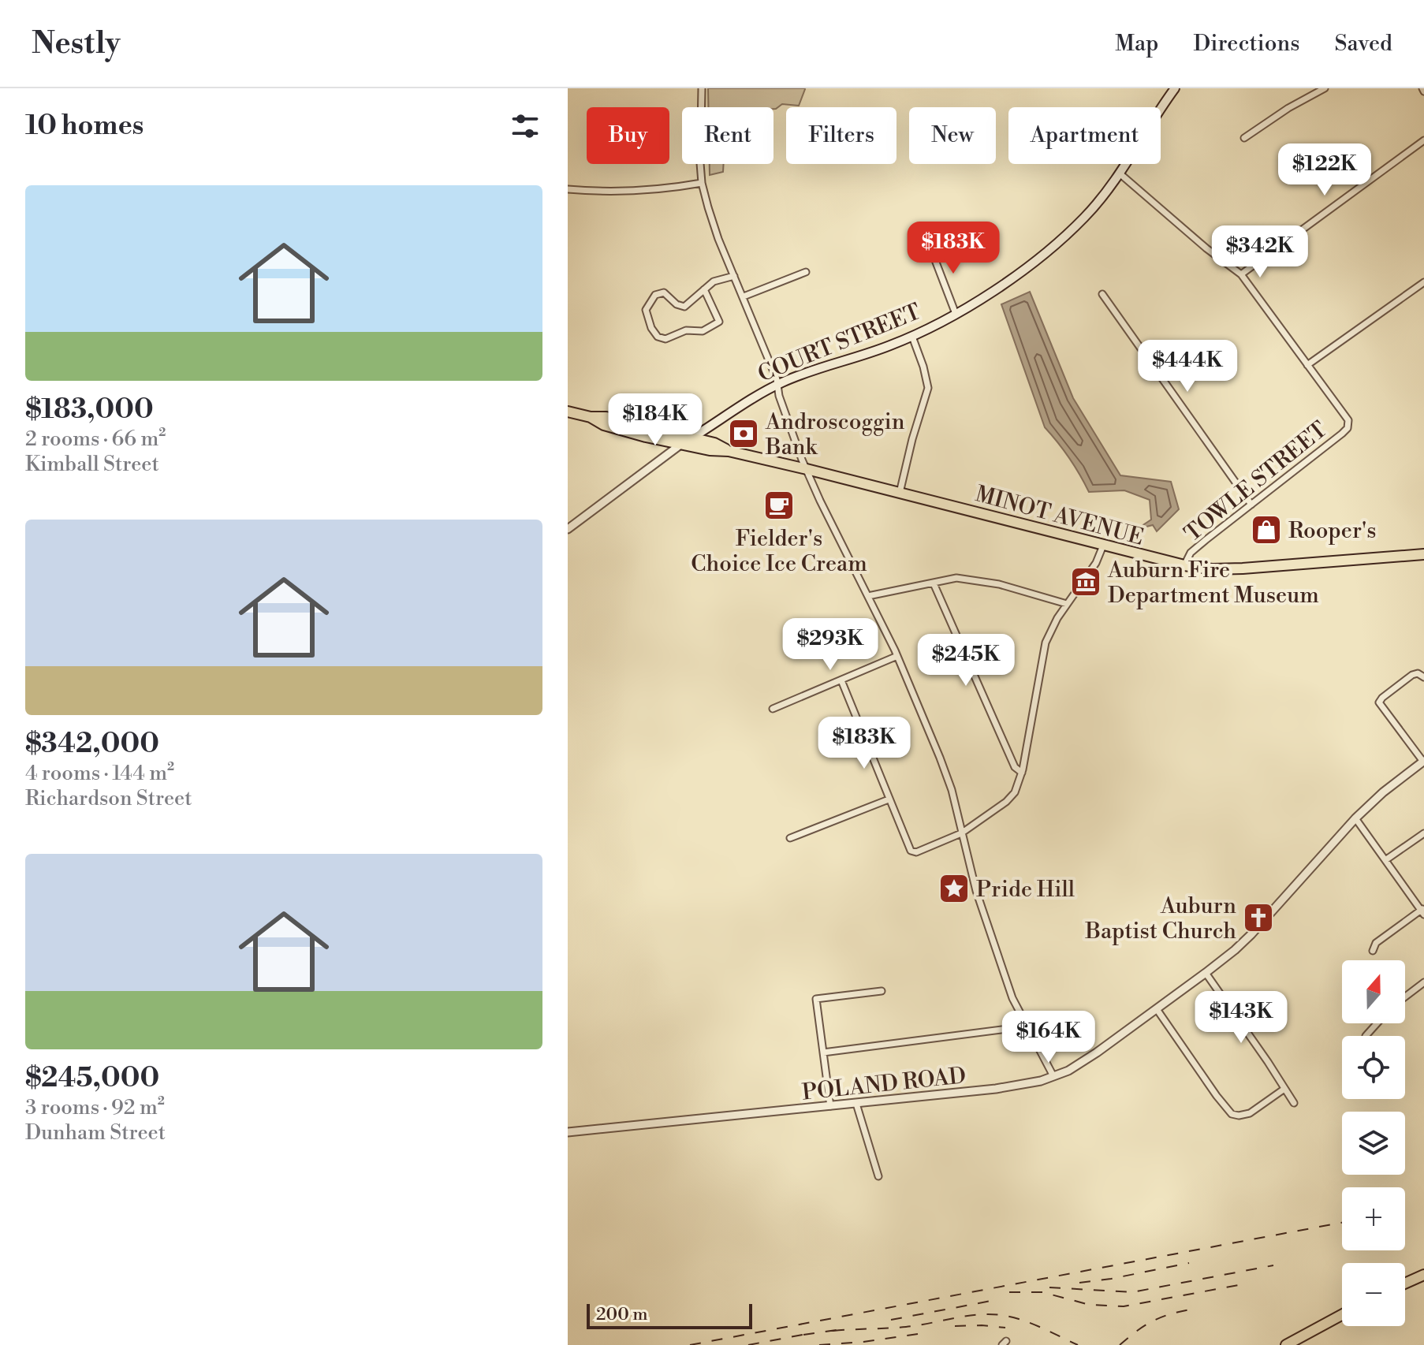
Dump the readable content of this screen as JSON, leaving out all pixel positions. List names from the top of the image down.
{
  "streets": {
    "main road": ["COURT STREET", "MINOT AVENUE"],
    "street": ["TOWLE STREET", "POLAND ROAD"]
  },
  "crossings": [
    ["COURT STREET", "MINOT AVENUE"],
    ["TOWLE STREET", "MINOT AVENUE"]
  ],
  "places": {
    "bank": ["Androscoggin Bank"],
    "cafe": ["Fielder's Choice Ice Cream"],
    "shop": ["Rooper's"],
    "museum": ["Auburn Fire Department Museum"],
    "place": ["Pride Hill"],
    "church": ["Auburn Baptist Church"]
  },
  "scale_bar": "200 m",
  "north": "top",
  "page": {
    "header": "Nestly",
    "nav": ["Map", "Directions", "Saved"],
    "heading": "10 homes",
    "chip": [
      "Buy",
      "Rent",
      "Filters",
      "New",
      "Apartment"
    ],
    "price": [
      "$122K",
      "$183K",
      "$342K",
      "$444K",
      "$184K",
      "$293K",
      "$245K",
      "$183K",
      "$143K",
      "$164K"
    ],
    "list": [
      {
        "name": "$183,000",
        "note": "2 rooms · 66 m² · Kimball Street"
      },
      {
        "name": "$342,000",
        "note": "4 rooms · 144 m² · Richardson Street"
      },
      {
        "name": "$245,000",
        "note": "3 rooms · 92 m² · Dunham Street"
      }
    ],
    "map_buttons": ["+", "−"],
    "scale": "200 m"
  }
}
